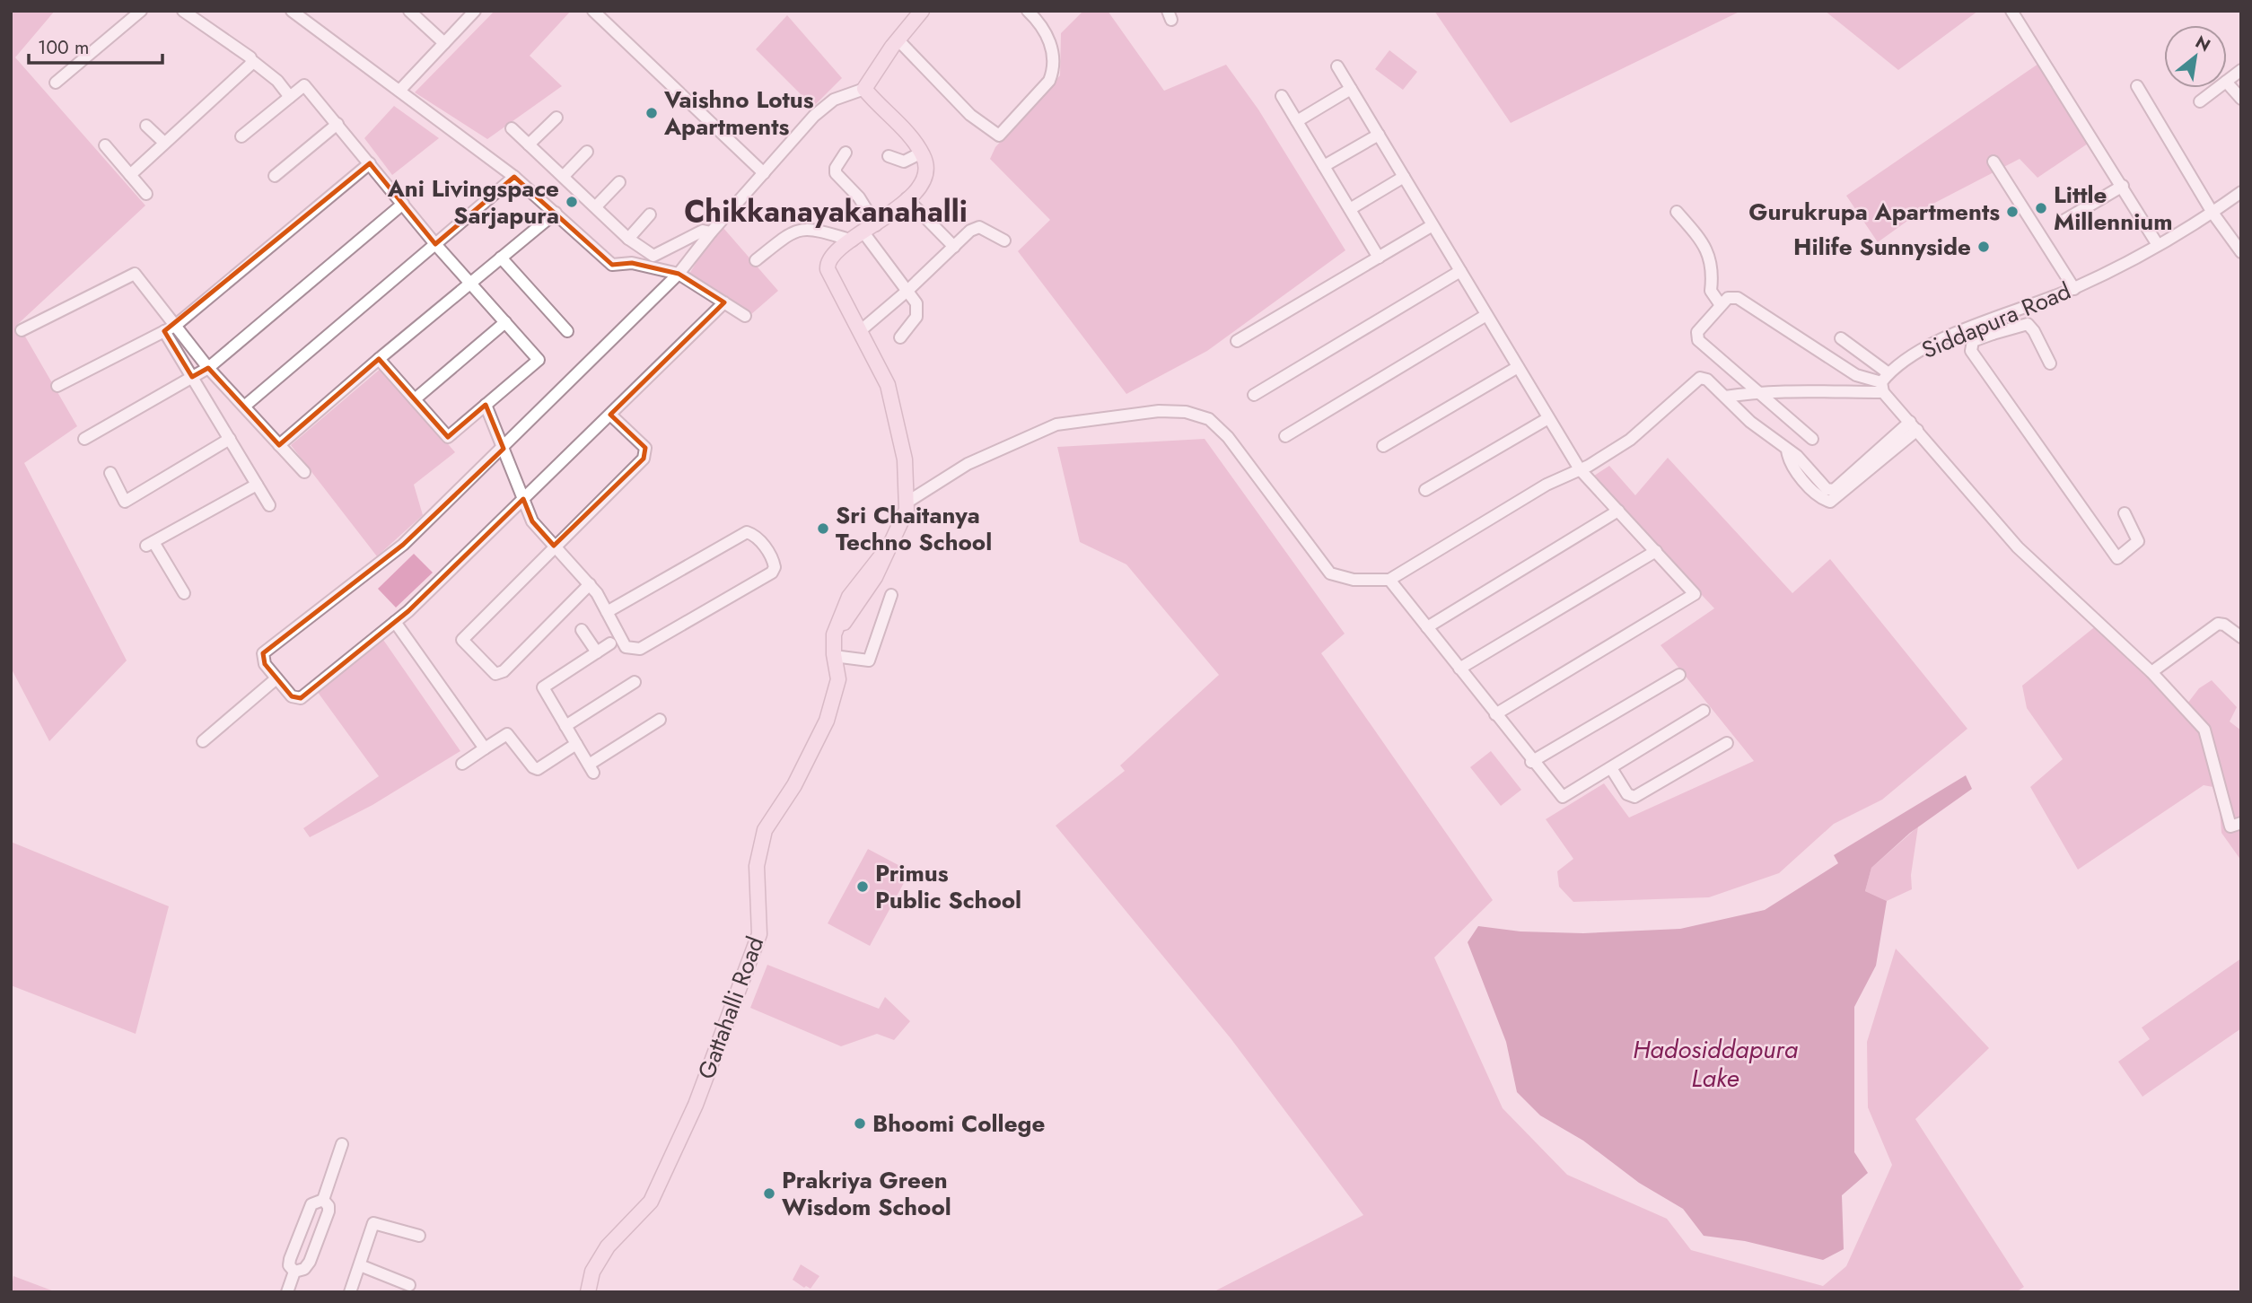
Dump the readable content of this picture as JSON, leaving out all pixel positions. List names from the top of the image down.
{
  "streets": {
    "main road": ["Gattahalli Road"],
    "street": ["Siddapura Road"]
  },
  "districts": ["Chikkanayakanahalli"],
  "water": ["Hadosiddapura Lake"],
  "places": [
    "Vaishno Lotus Apartments",
    "Ani Livingspace Sarjapura",
    "Little Millennium",
    "Gurukrupa Apartments",
    "Hilife Sunnyside",
    "Sri Chaitanya Techno School",
    "Primus Public School",
    "Bhoomi College",
    "Prakriya Green Wisdom School"
  ],
  "scale_bar": "100 m",
  "north": "top right"
}
